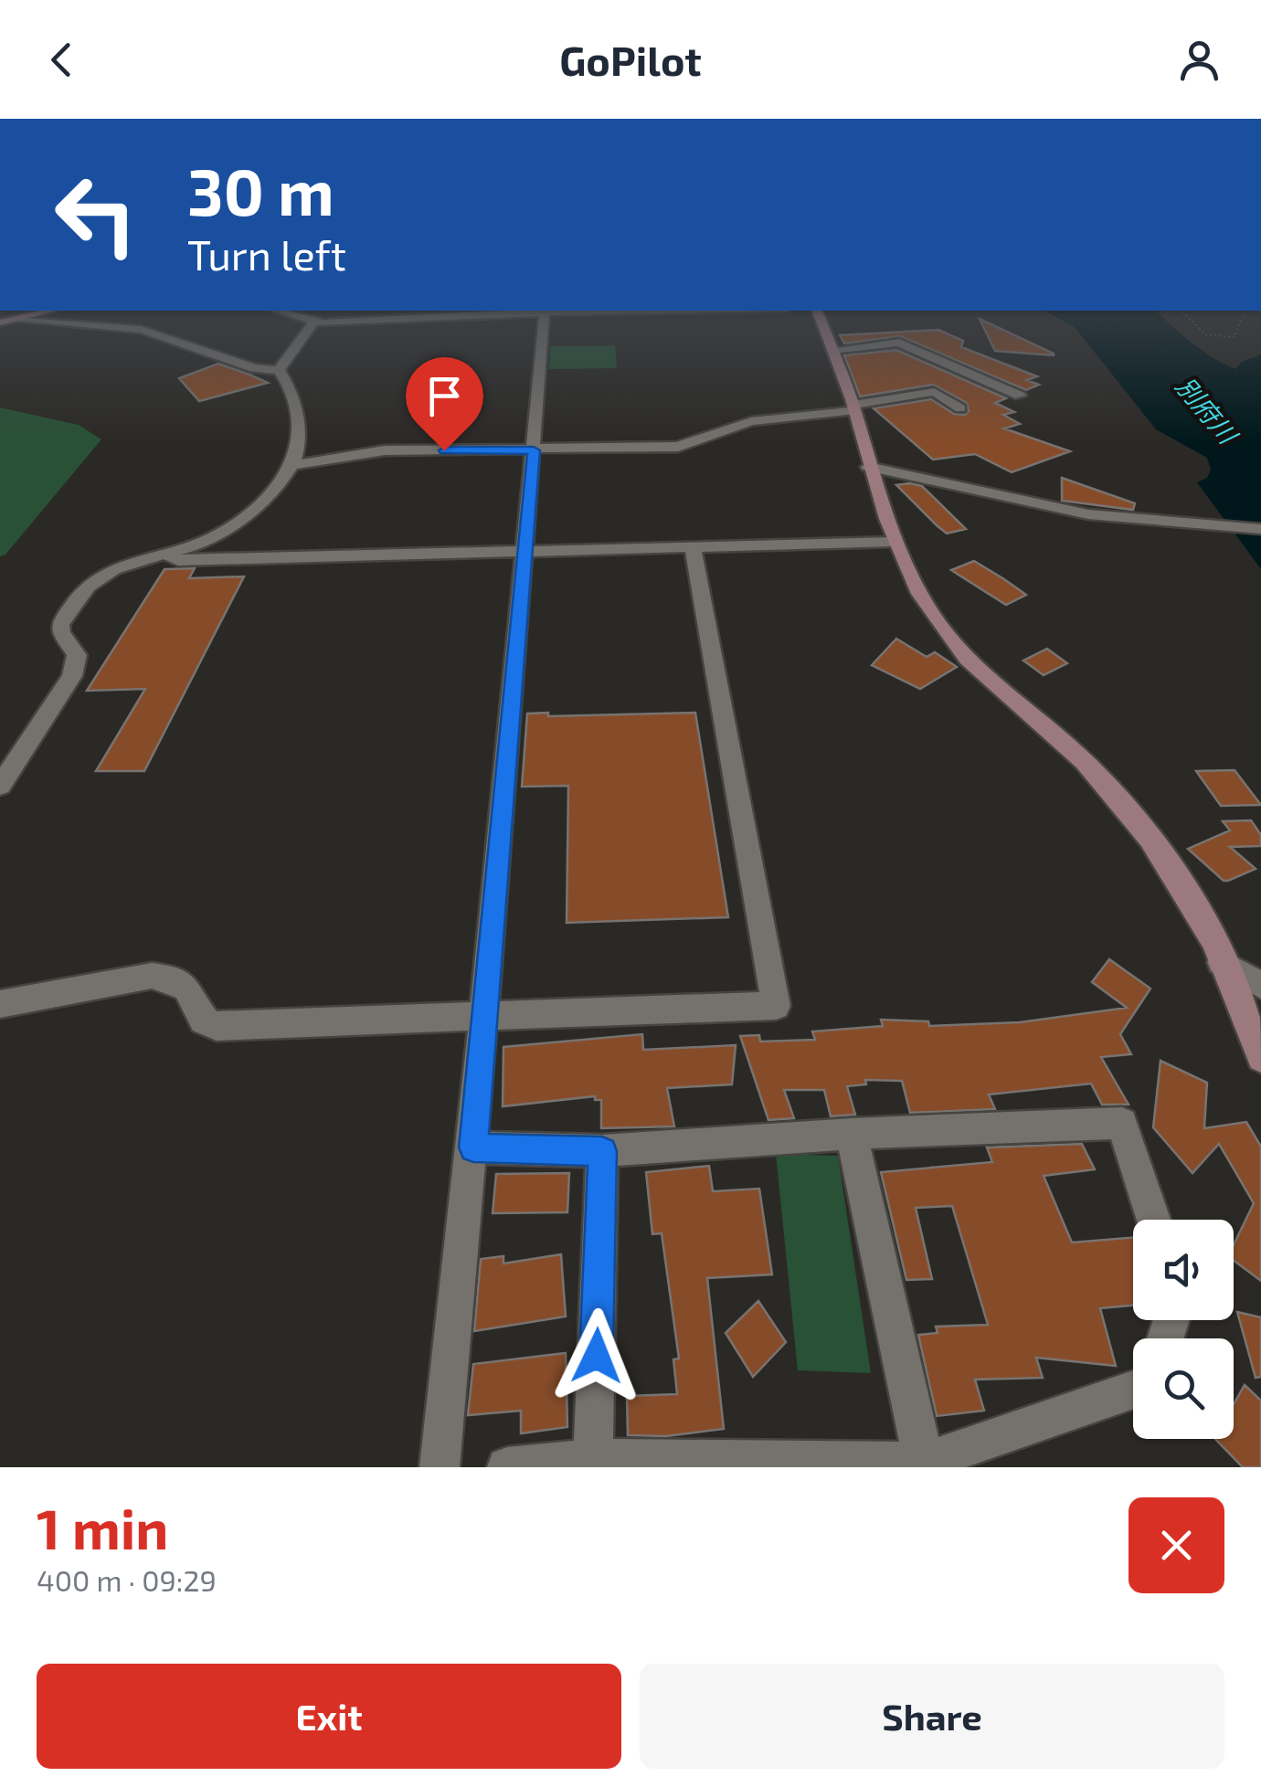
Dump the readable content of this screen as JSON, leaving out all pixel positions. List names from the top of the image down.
{
  "water": ["別府川"],
  "page": {
    "header": "GoPilot",
    "turn": ["30 m", "Turn left"],
    "heading": ["1 min", "400 m · 09:29"],
    "buttons": ["Exit", "Share"]
  }
}
